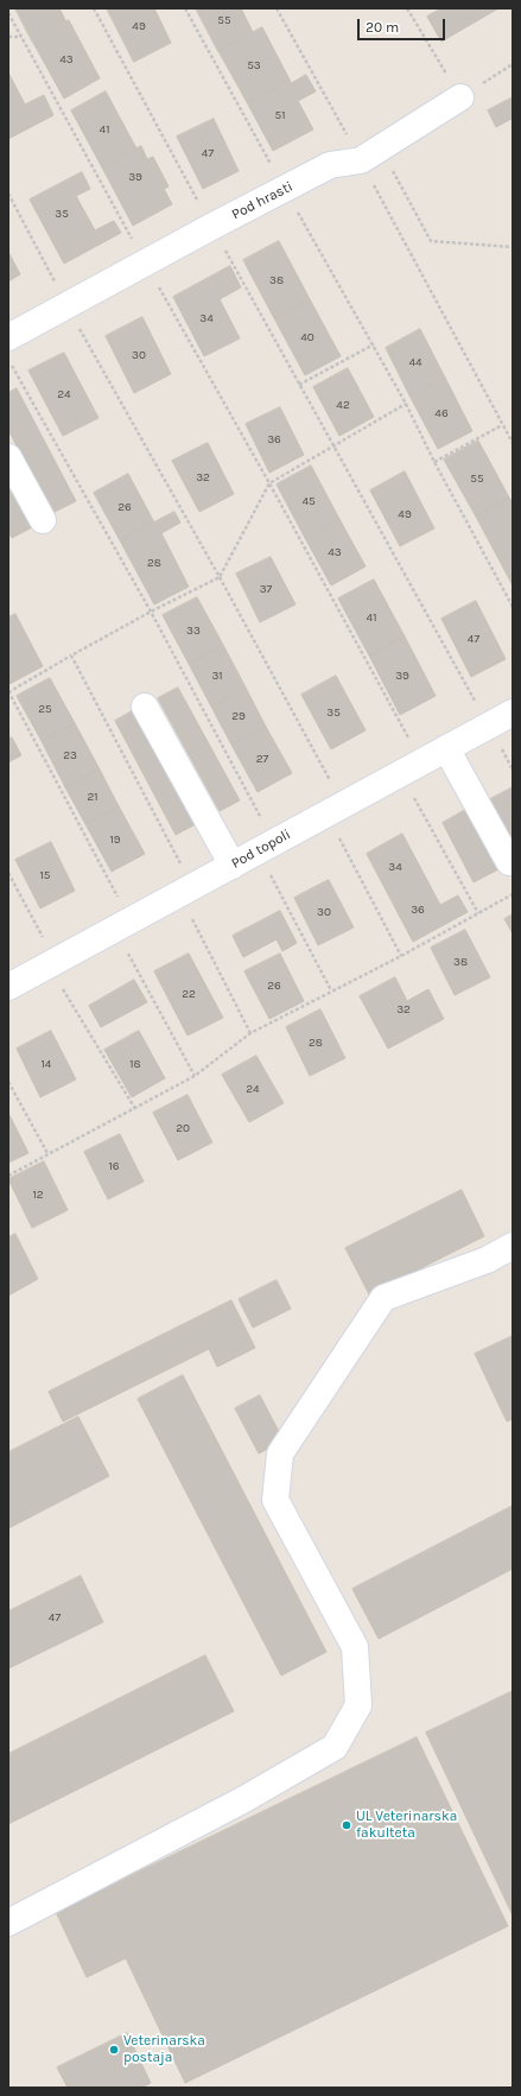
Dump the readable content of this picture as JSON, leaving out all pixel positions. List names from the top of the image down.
{
  "streets": {
    "street": ["Pod hrasti", "Pod topoli"]
  },
  "places": ["UL Veterinarska fakulteta", "Veterinarska postaja"],
  "house_numbers": [
    "55",
    "49",
    "43",
    "53",
    "51",
    "41",
    "47",
    "39",
    "35",
    "38",
    "34",
    "40",
    "30",
    "44",
    "24",
    "42",
    "46",
    "36",
    "32",
    "55",
    "45",
    "26",
    "49",
    "43",
    "28",
    "37",
    "41",
    "33",
    "47",
    "31",
    "39",
    "25",
    "35",
    "29",
    "23",
    "27",
    "21",
    "19",
    "34",
    "15",
    "36",
    "30",
    "38",
    "26",
    "22",
    "32",
    "28",
    "14",
    "18",
    "24",
    "20",
    "16",
    "12",
    "47"
  ],
  "scale_bar": "20 m"
}
